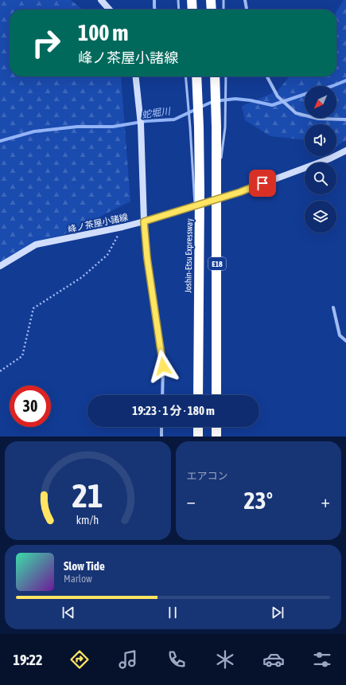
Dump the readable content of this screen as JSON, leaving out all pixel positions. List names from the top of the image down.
{
  "streets": {
    "highway": ["Joshin-Etsu Expressway", "E18"],
    "main road": ["峰ノ茶屋小諸線"]
  },
  "water": ["蛇堀川"],
  "north": "bottom left",
  "page": {
    "turn": ["100 m", "峰ノ茶屋小諸線"],
    "limit": "30",
    "trip": "19:23 · 1 分 · 180 m",
    "tile": "エアコン",
    "heat": ["−", "23°", "+"],
    "song": ["Slow Tide", "Marlow"],
    "tabs": "19:22",
    "gauge": ["21", "km/h"]
  }
}
